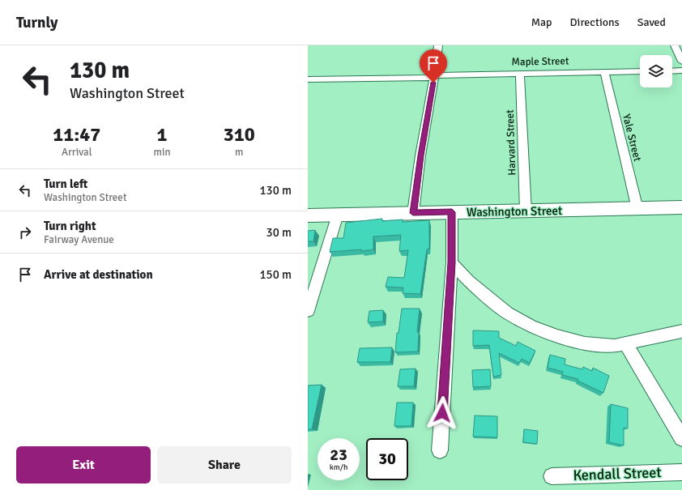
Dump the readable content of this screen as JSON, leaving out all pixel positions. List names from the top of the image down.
{
  "streets": {
    "main road": ["Washington Street"],
    "street": [
      "Maple Street",
      "Yale Street",
      "Harvard Street",
      "Kendall Street"
    ]
  },
  "crossings": [
    ["Maple Street", "Yale Street"],
    ["Maple Street", "Harvard Street"],
    ["Yale Street", "Washington Street"],
    ["Harvard Street", "Washington Street"]
  ],
  "page": {
    "header": "Turnly",
    "nav": ["Map", "Directions", "Saved"],
    "turn": ["130 m", "Washington Street"],
    "eta": [
      "11:47",
      "Arrival",
      "1",
      "min",
      "310",
      "m"
    ],
    "list": [
      {
        "name": "Turn left",
        "note": "Washington Street",
        "value": "130 m"
      },
      {
        "name": "Turn right",
        "note": "Fairway Avenue",
        "value": "30 m"
      },
      {
        "name": "Arrive at destination",
        "value": "150 m"
      }
    ],
    "speed": "23 km/h",
    "limit": "30",
    "buttons": ["Exit", "Share"]
  }
}
